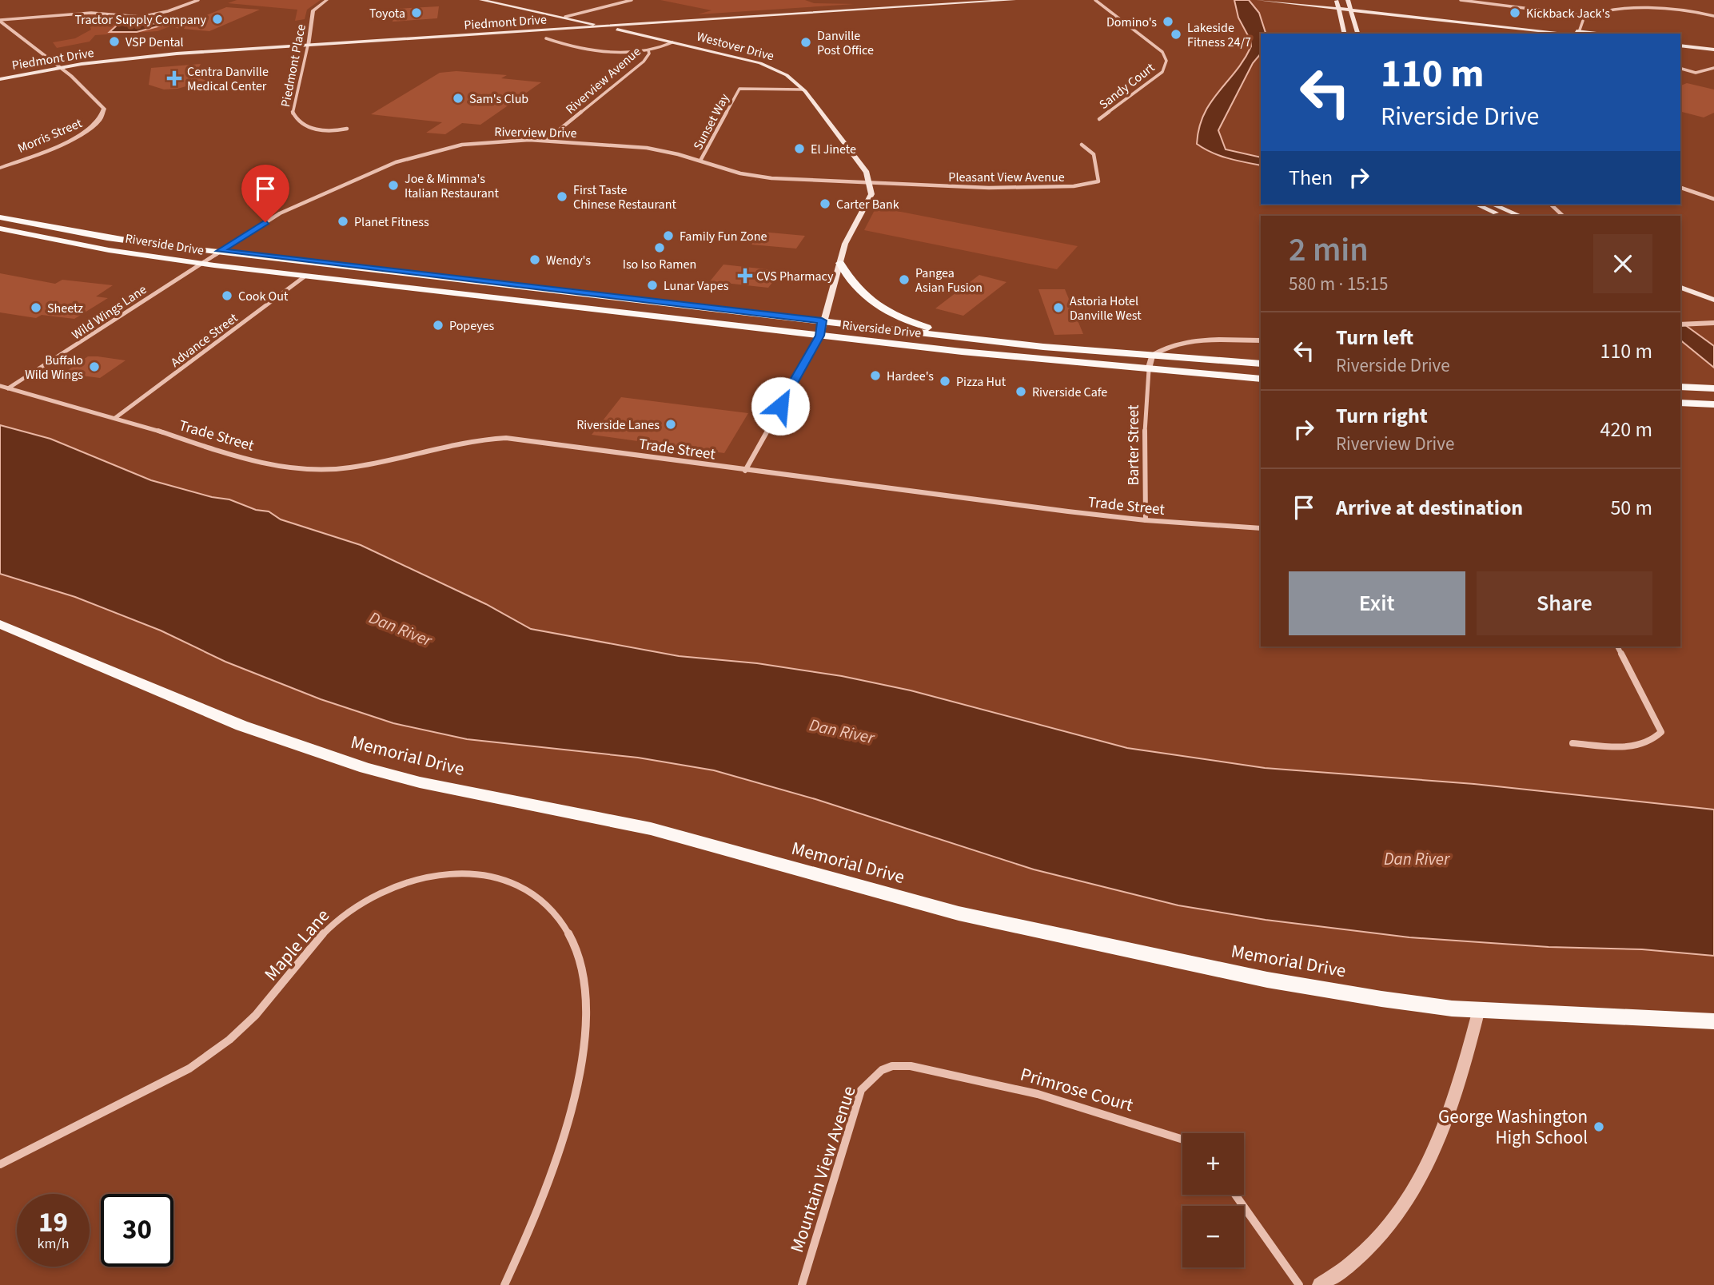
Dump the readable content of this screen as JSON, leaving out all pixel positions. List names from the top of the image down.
{
  "streets": {
    "main road": [
      "Piedmont Drive",
      "Westover Drive",
      "Riverside Drive",
      "Memorial Drive"
    ],
    "street": [
      "Piedmont Place",
      "Riverview Avenue",
      "Sandy Court",
      "Sunset Way",
      "Riverview Drive",
      "Morris Street",
      "Pleasant View Avenue",
      "Wild Wings Lane",
      "Advance Street",
      "Trade Street",
      "Barter Street",
      "Maple Lane",
      "Primrose Court",
      "Mountain View Avenue"
    ]
  },
  "crossings": [
    ["Piedmont Drive", "Westover Drive"],
    ["Piedmont Drive", "Piedmont Place"],
    ["Piedmont Drive", "Morris Street"],
    ["Westover Drive", "Riverview Avenue"],
    ["Westover Drive", "Sunset Way"],
    ["Westover Drive", "Riverview Drive"],
    ["Westover Drive", "Pleasant View Avenue"],
    ["Riverview Avenue", "Riverview Drive"],
    ["Sunset Way", "Riverview Drive"],
    ["Riverview Drive", "Pleasant View Avenue"],
    ["Riverview Drive", "Riverside Drive"],
    ["Riverview Drive", "Wild Wings Lane"],
    ["Riverside Drive", "Wild Wings Lane"],
    ["Riverside Drive", "Advance Street"],
    ["Riverside Drive", "Barter Street"],
    ["Wild Wings Lane", "Trade Street"],
    ["Advance Street", "Trade Street"],
    ["Trade Street", "Barter Street"],
    ["Primrose Court", "Mountain View Avenue"]
  ],
  "water": ["Dan River"],
  "places": {
    "other": [
      "Toyota",
      "Kickback Jack's",
      "Tractor Supply Company",
      "Domino's",
      "Lakeside Fitness 24/7",
      "VSP Dental",
      "Danville Post Office",
      "Sam's Club",
      "El Jinete",
      "Joe & Mimma's Italian Restaurant",
      "First Taste Chinese Restaurant",
      "Carter Bank",
      "Planet Fitness",
      "Family Fun Zone",
      "Iso Iso Ramen",
      "Wendy's",
      "Pangea Asian Fusion",
      "Lunar Vapes",
      "Cook Out",
      "Sheetz",
      "Astoria Hotel Danville West",
      "Popeyes",
      "Buffalo Wild Wings",
      "Hardee's",
      "Pizza Hut",
      "Riverside Cafe",
      "Riverside Lanes",
      "George Washington High School"
    ],
    "health": ["Centra Danville Medical Center", "CVS Pharmacy"]
  },
  "page": {
    "turn": ["110 m", "Riverside Drive"],
    "then": "Then",
    "heading": ["2 min", "580 m · 15:15"],
    "list": [
      {
        "name": "Turn left",
        "note": "Riverside Drive",
        "value": "110 m"
      },
      {
        "name": "Turn right",
        "note": "Riverview Drive",
        "value": "420 m"
      },
      {
        "name": "Arrive at destination",
        "value": "50 m"
      }
    ],
    "buttons": ["Exit", "Share"],
    "map_buttons": ["+", "−"],
    "speed": "19 km/h",
    "limit": "30"
  }
}
